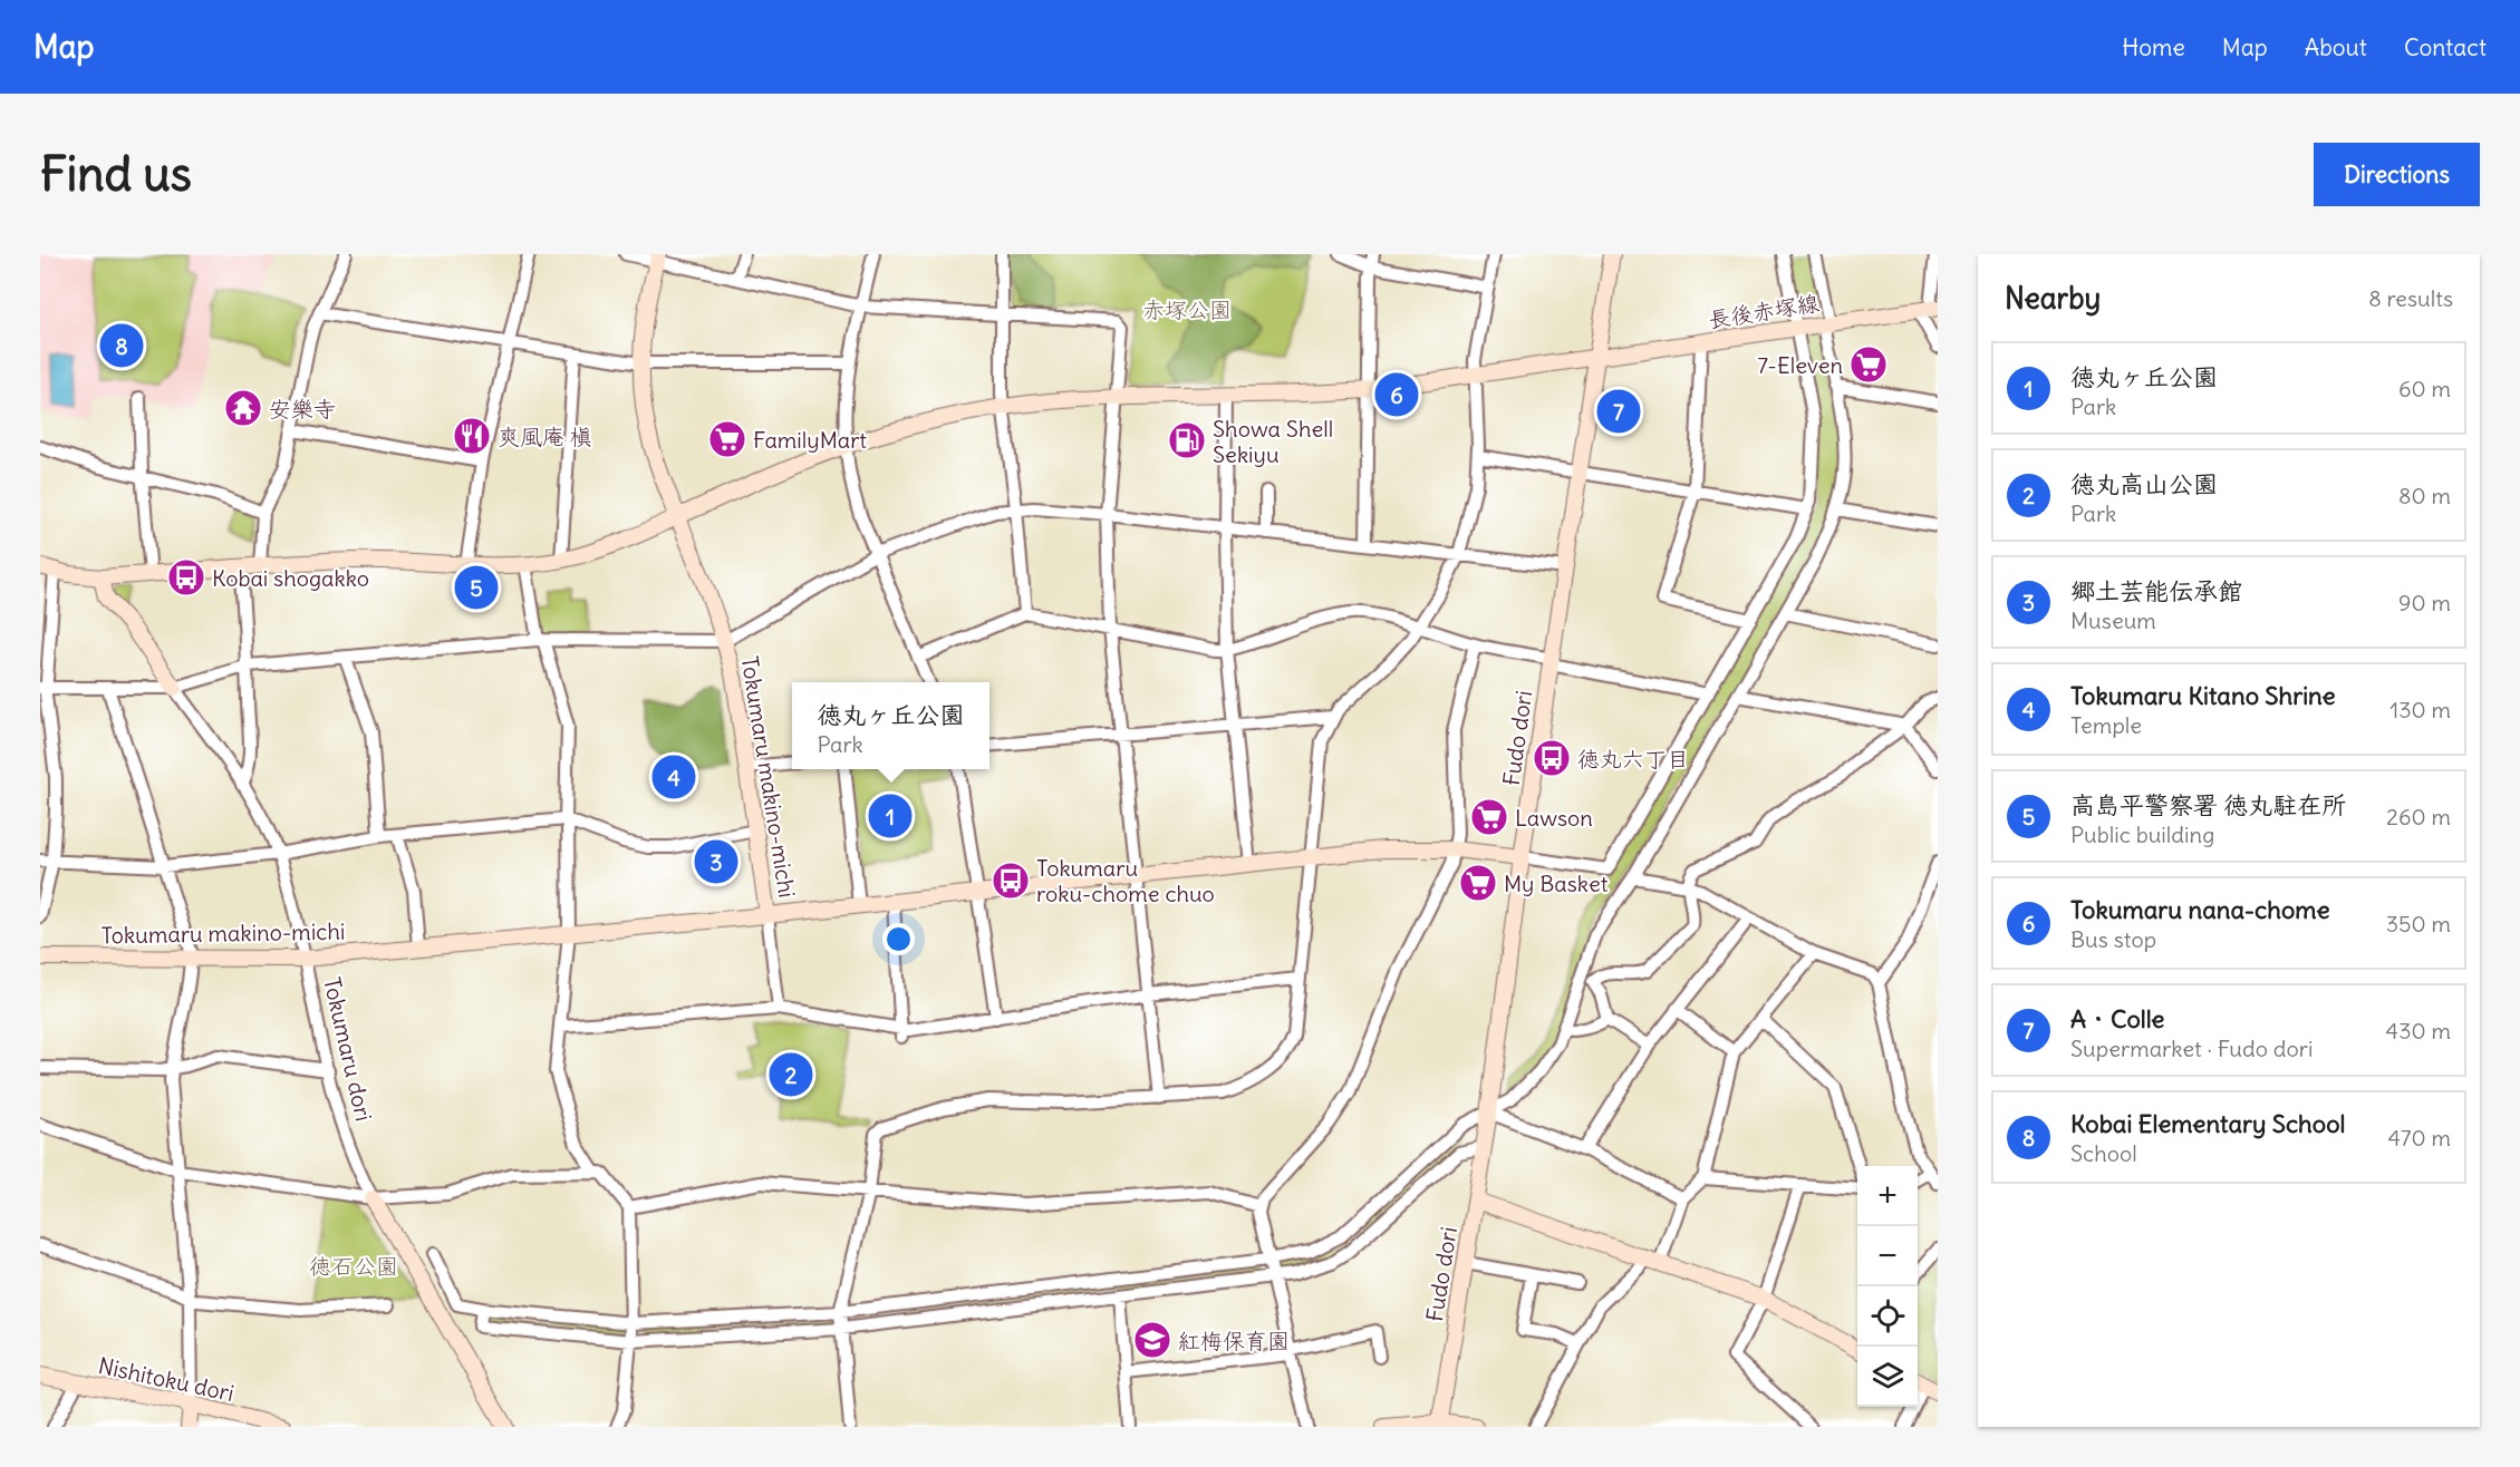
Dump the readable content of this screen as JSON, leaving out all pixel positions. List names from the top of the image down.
{
  "streets": {
    "street": [
      "長後赤塚線",
      "Fudo dori",
      "Tokumaru makino-michi",
      "Tokumaru dori",
      "Nishitoku dori"
    ]
  },
  "crossings": [
    ["長後赤塚線", "Fudo dori"],
    ["長後赤塚線", "Tokumaru makino-michi"],
    ["長後赤塚線", "Tokumaru dori"],
    ["Tokumaru makino-michi", "Tokumaru dori"]
  ],
  "parks": ["赤塚公園", "徳石公園"],
  "places": {
    "supermarket": [
      "7-Eleven",
      "FamilyMart",
      "Lawson",
      "My Basket"
    ],
    "temple": ["安樂寺"],
    "restaurant": ["爽風庵 槇"],
    "fuel station": ["Showa Shell Sekiyu"],
    "bus stop": ["Kobai shogakko", "徳丸六丁目", "Tokumaru roku-chome chuo"],
    "school or university": ["紅梅保育園"]
  },
  "page": {
    "header": "Map",
    "nav": [
      "Home",
      "Map",
      "About",
      "Contact"
    ],
    "buttons": "Directions",
    "title": "Find us",
    "heading": ["Nearby", "8 results"],
    "pins": [
      "8",
      "6",
      "7",
      "5",
      "4",
      "1",
      "3",
      "2"
    ],
    "list": [
      {
        "mark": "1",
        "name": "徳丸ヶ丘公園",
        "note": "Park",
        "value": "60 m"
      },
      {
        "mark": "2",
        "name": "徳丸高山公園",
        "note": "Park",
        "value": "80 m"
      },
      {
        "mark": "3",
        "name": "郷土芸能伝承館",
        "note": "Museum",
        "value": "90 m"
      },
      {
        "mark": "4",
        "name": "Tokumaru Kitano Shrine",
        "note": "Temple",
        "value": "130 m"
      },
      {
        "mark": "5",
        "name": "高島平警察署 徳丸駐在所",
        "note": "Public building",
        "value": "260 m"
      },
      {
        "mark": "6",
        "name": "Tokumaru nana-chome",
        "note": "Bus stop",
        "value": "350 m"
      },
      {
        "mark": "7",
        "name": "A・Colle",
        "note": "Supermarket · Fudo dori",
        "value": "430 m"
      },
      {
        "mark": "8",
        "name": "Kobai Elementary School",
        "note": "School",
        "value": "470 m"
      }
    ],
    "popup": ["徳丸ヶ丘公園", "Park"],
    "map_buttons": ["+", "−"]
  }
}
